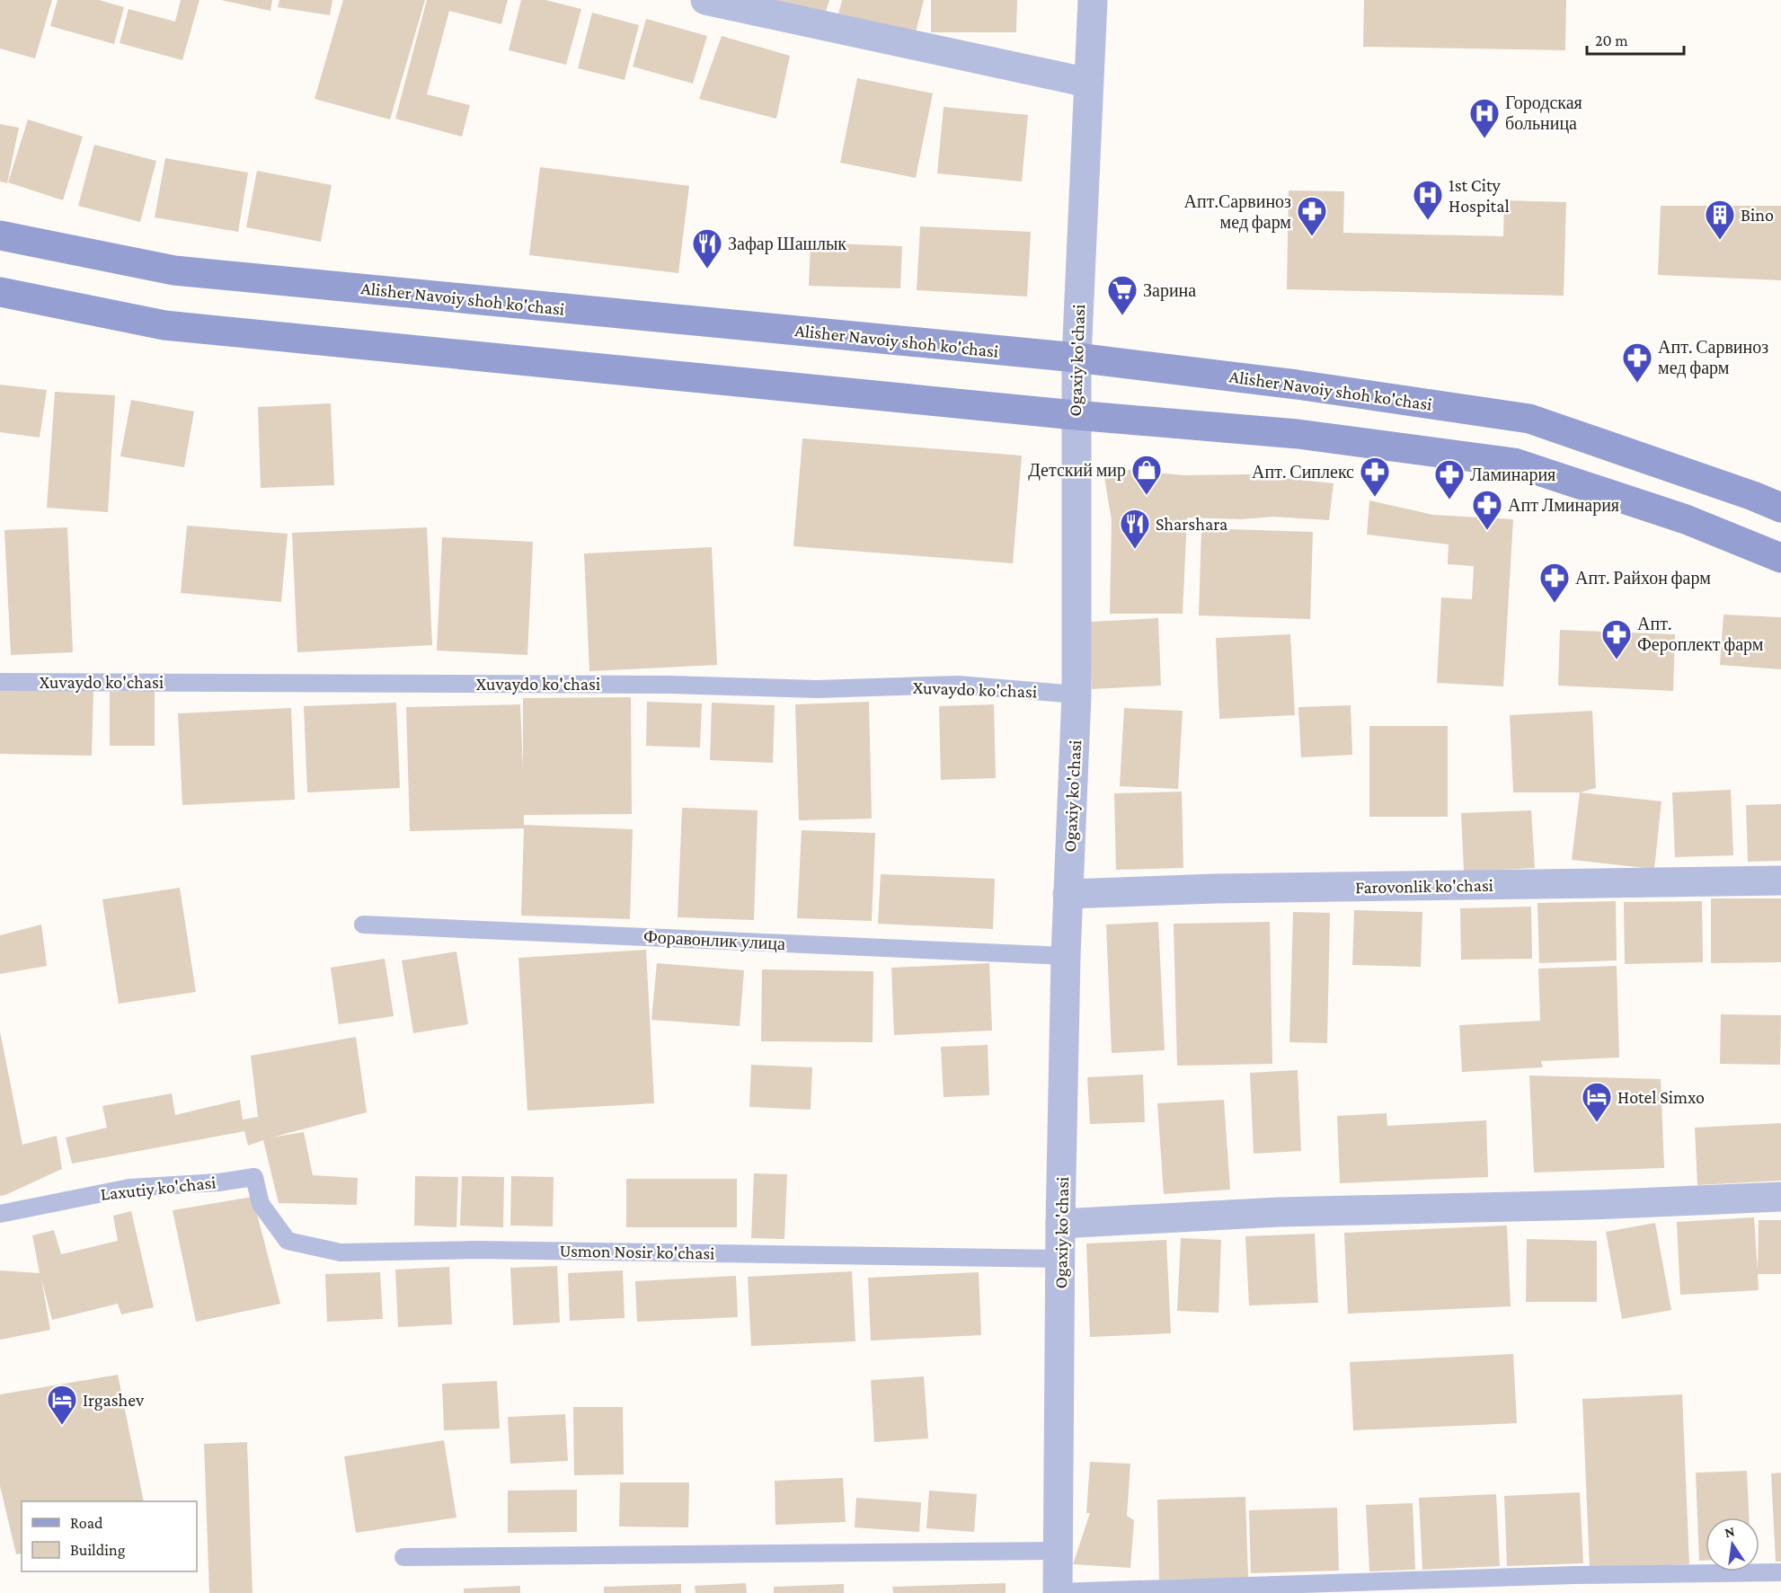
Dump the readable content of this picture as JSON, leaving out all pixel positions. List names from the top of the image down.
{
  "streets": {
    "main road": ["Alisher Navoiy shoh ko'chasi"],
    "street": ["Ogaxiy ko'chasi", "Farovonlik ko'chasi"],
    "lane": [
      "Xuvaydo ko'chasi",
      "Форавонлик улица",
      "Laxutiy ko'chasi",
      "Usmon Nosir ko'chasi"
    ]
  },
  "crossings": [
    ["Alisher Navoiy shoh ko'chasi", "Ogaxiy ko'chasi"],
    ["Ogaxiy ko'chasi", "Xuvaydo ko'chasi"],
    ["Ogaxiy ko'chasi", "Farovonlik ko'chasi"],
    ["Ogaxiy ko'chasi", "Форавонлик улица"],
    ["Ogaxiy ko'chasi", "Usmon Nosir ko'chasi"],
    ["Laxutiy ko'chasi", "Usmon Nosir ko'chasi"]
  ],
  "places": {
    "hospital": ["Городская больница", "1st City Hospital"],
    "pharmacy": [
      "Апт.Сарвиноз мед фарм",
      "Апт. Сарвиноз мед фарм",
      "Апт. Сиплекс",
      "Ламинария",
      "Апт Лминария",
      "Апт. Райхон фарм",
      "Апт. Фероплект фарм"
    ],
    "building": ["Bino"],
    "restaurant": ["Зафар Шашлык", "Sharshara"],
    "supermarket": ["Зарина"],
    "shop": ["Детский мир"],
    "hotel": ["Hotel Simxo", "Irgashev"]
  },
  "legend": ["Road", "Building"],
  "scale_bar": "20 m",
  "north": "top"
}
